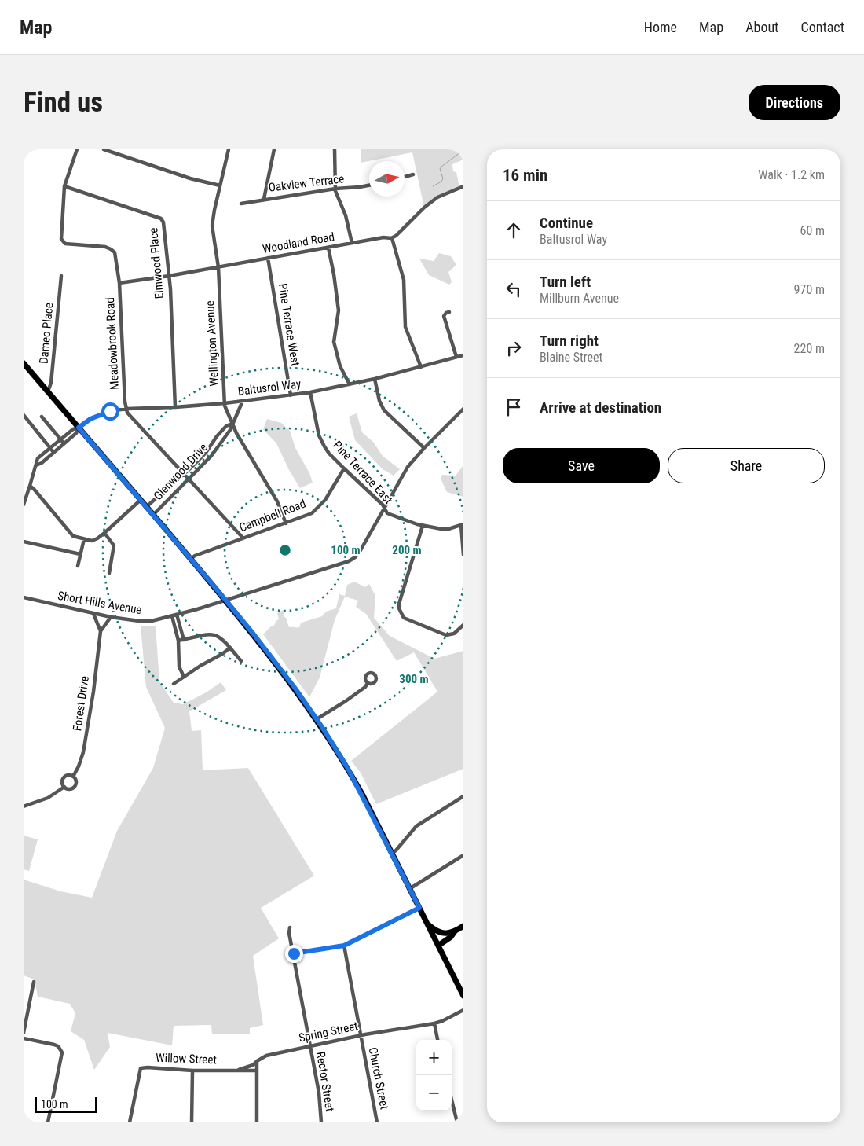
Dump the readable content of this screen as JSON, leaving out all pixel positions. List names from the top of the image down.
{
  "streets": {
    "street": [
      "Oakview Terrace",
      "Woodland Road",
      "Elmwood Place",
      "Pine Terrace West",
      "Dameo Place",
      "Meadowbrook Road",
      "Wellington Avenue",
      "Baltusrol Way",
      "Glenwood Drive",
      "Pine Terrace East",
      "Campbell Road",
      "Short Hills Avenue",
      "Forest Drive",
      "Spring Street",
      "Willow Street",
      "Church Street",
      "Rector Street"
    ]
  },
  "crossings": [
    ["Woodland Road", "Elmwood Place"],
    ["Woodland Road", "Pine Terrace West"],
    ["Woodland Road", "Meadowbrook Road"],
    ["Woodland Road", "Wellington Avenue"],
    ["Elmwood Place", "Meadowbrook Road"],
    ["Elmwood Place", "Baltusrol Way"],
    ["Pine Terrace West", "Baltusrol Way"],
    ["Meadowbrook Road", "Baltusrol Way"],
    ["Wellington Avenue", "Baltusrol Way"],
    ["Wellington Avenue", "Glenwood Drive"],
    ["Wellington Avenue", "Campbell Road"],
    ["Baltusrol Way", "Pine Terrace East"],
    ["Pine Terrace East", "Campbell Road"],
    ["Pine Terrace East", "Short Hills Avenue"],
    ["Short Hills Avenue", "Forest Drive"],
    ["Spring Street", "Willow Street"],
    ["Spring Street", "Church Street"],
    ["Spring Street", "Rector Street"]
  ],
  "scale_bar": "100 m",
  "north": "right",
  "page": {
    "header": "Map",
    "nav": [
      "Home",
      "Map",
      "About",
      "Contact"
    ],
    "buttons": [
      "Directions",
      ["Save", "Share"]
    ],
    "title": "Find us",
    "heading": ["16 min", "Walk · 1.2 km"],
    "list": [
      ["Continue", "Baltusrol Way", "60 m"],
      ["Turn left", "Millburn Avenue", "970 m"],
      ["Turn right", "Blaine Street", "220 m"],
      "Arrive at destination"
    ],
    "map_buttons": ["+", "−"],
    "scale": "100 m"
  },
  "rings": ["100 m", "200 m", "300 m"]
}
